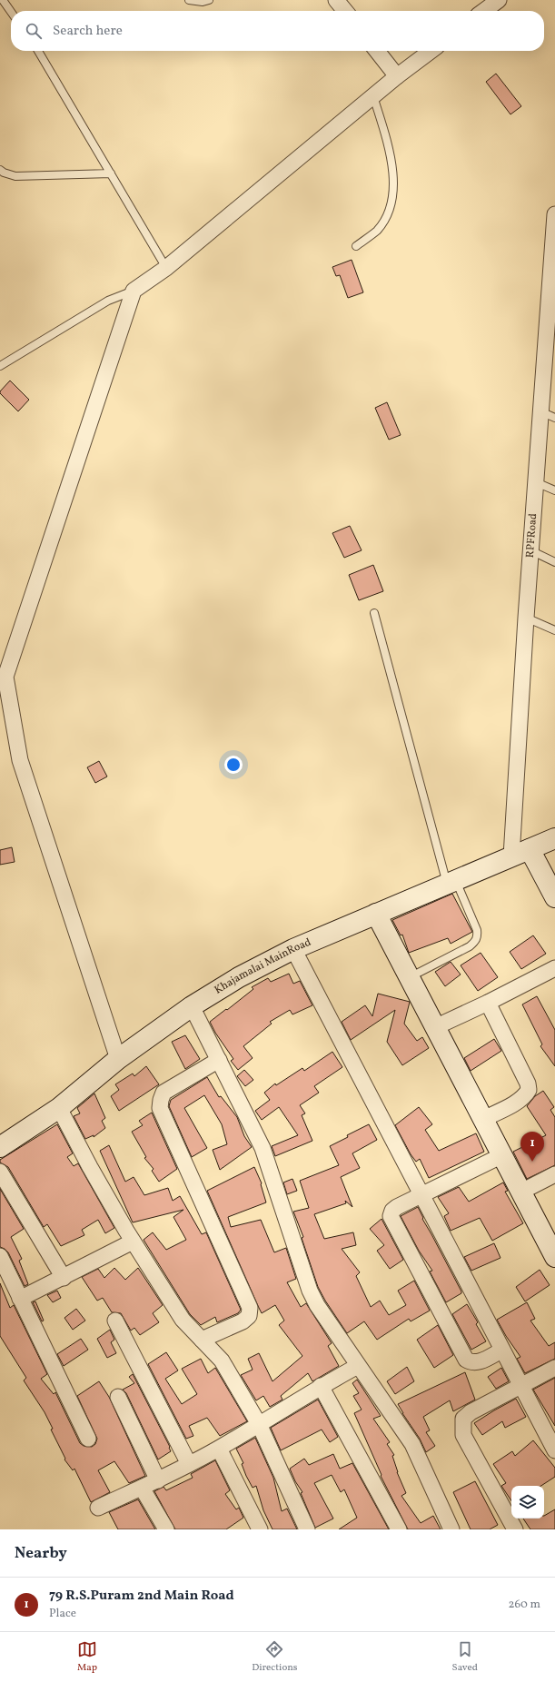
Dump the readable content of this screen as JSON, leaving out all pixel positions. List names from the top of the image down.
{
  "streets": {
    "main road": ["Khajamalai MainRoad"],
    "street": ["RPFRoad"]
  },
  "crossings": [
    ["RPFRoad", "Khajamalai MainRoad"]
  ],
  "page": {
    "search": "Search here",
    "pins": "1",
    "heading": "Nearby",
    "list": [
      {
        "mark": "1",
        "name": "79 R.S.Puram 2nd Main Road",
        "note": "Place",
        "value": "260 m"
      }
    ],
    "nav": ["Map", "Directions", "Saved"]
  }
}
